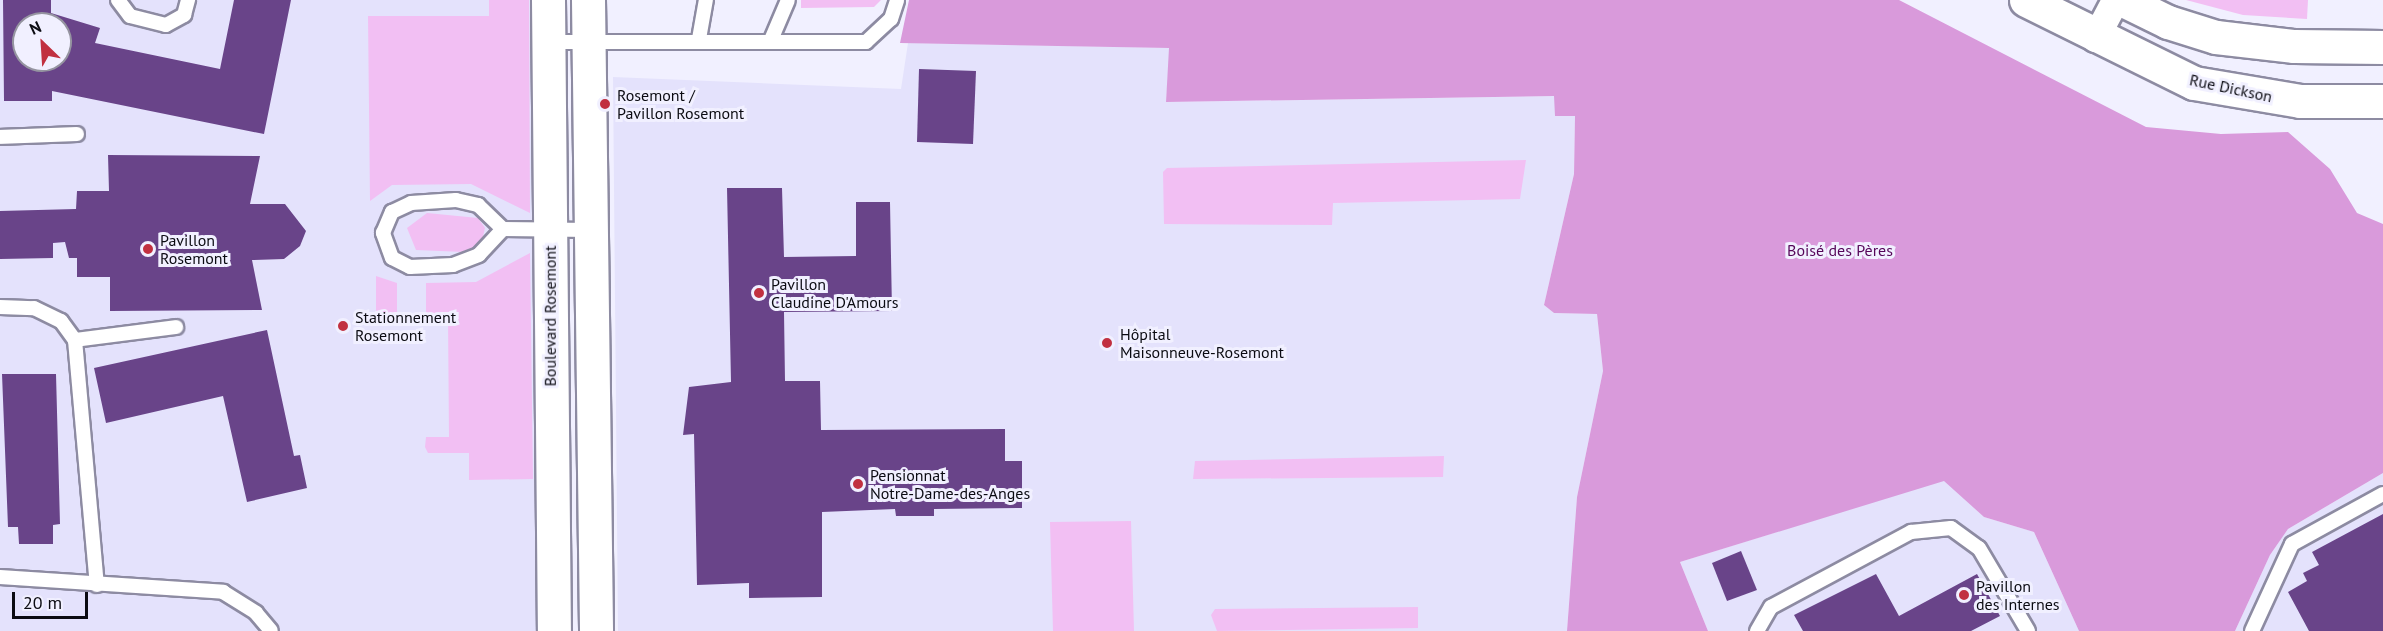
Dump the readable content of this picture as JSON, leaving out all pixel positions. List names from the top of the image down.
{
  "streets": {
    "main road": ["Rue Dickson", "Boulevard Rosemont"]
  },
  "parks": ["Boisé des Pères"],
  "places": [
    "Rosemont / Pavillon Rosemont",
    "Pavillon Rosemont",
    "Pavillon Claudine D'Amours",
    "Stationnement Rosemont",
    "Hôpital Maisonneuve-Rosemont",
    "Pensionnat Notre-Dame-des-Anges",
    "Pavillon des Internes"
  ],
  "scale_bar": "20 m",
  "north": "top left"
}
